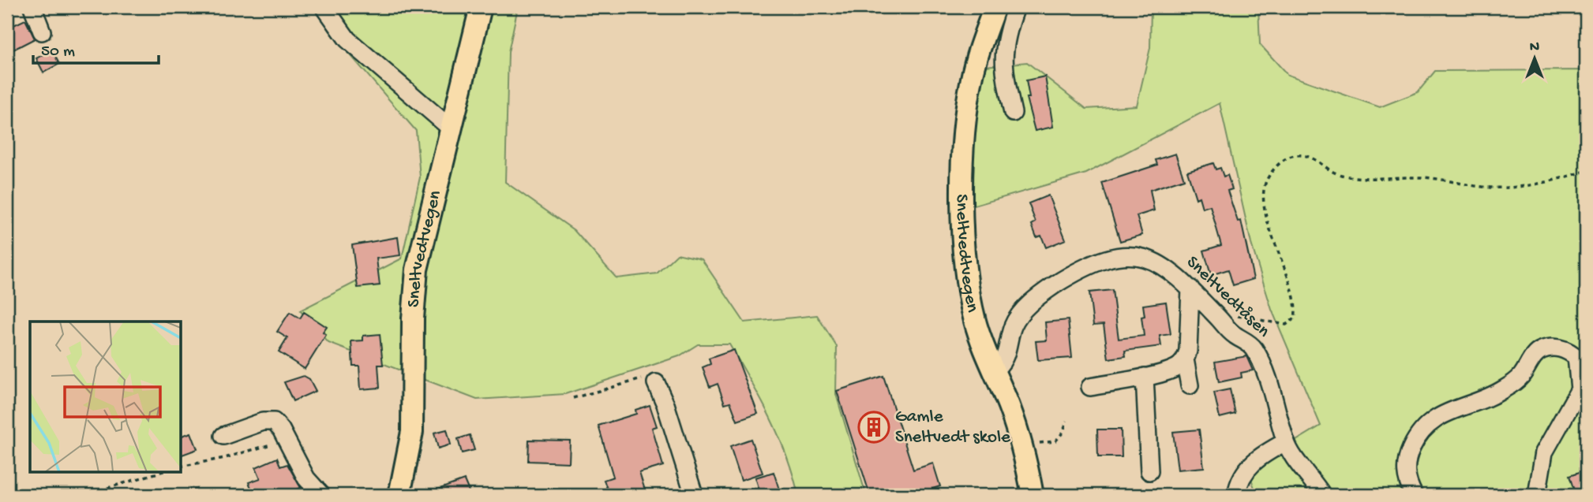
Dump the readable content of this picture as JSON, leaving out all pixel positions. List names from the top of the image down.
{
  "streets": {
    "main road": ["Sneltvedtvegen"],
    "street": ["Sneltvedtåsen"]
  },
  "crossings": [
    ["Sneltvedtvegen", "Sneltvedtåsen"]
  ],
  "places": {
    "building": ["Gamle Sneltvedt skole"]
  },
  "scale_bar": "50 m",
  "north": "top"
}
